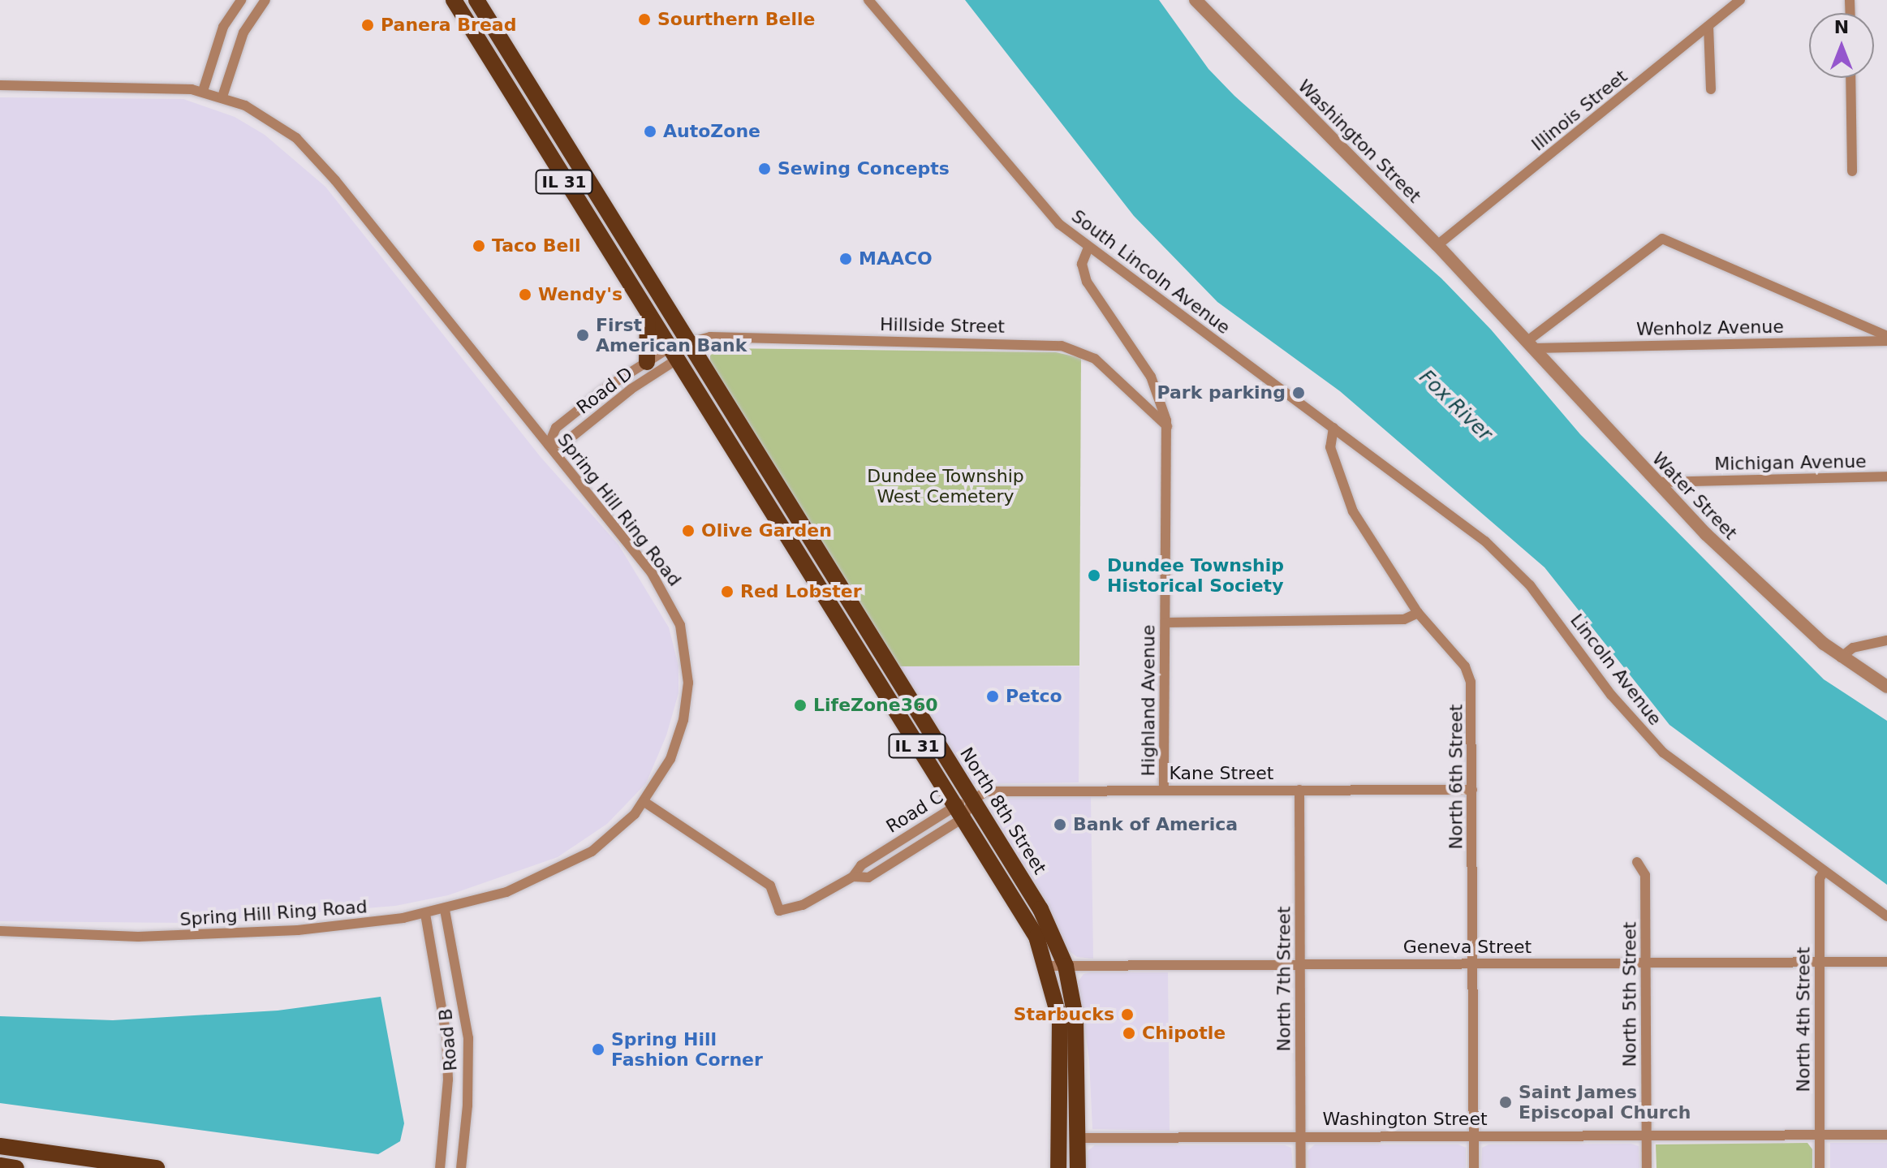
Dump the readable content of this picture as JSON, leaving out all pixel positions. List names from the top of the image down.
{
  "streets": {
    "main road": ["IL 31", "North 8th Street"],
    "street": [
      "Illinois Street",
      "Washington Street",
      "South Lincoln Avenue",
      "Hillside Street",
      "Wenholz Avenue",
      "Road D",
      "Michigan Avenue",
      "Water Street",
      "Spring Hill Ring Road",
      "Lincoln Avenue",
      "Highland Avenue",
      "Kane Street",
      "North 6th Street",
      "Road C",
      "Geneva Street",
      "North 7th Street",
      "North 5th Street",
      "North 4th Street",
      "Road B"
    ]
  },
  "crossings": [
    ["Illinois Street", "Washington Street"],
    ["Washington Street", "Water Street"],
    ["Washington Street", "North 6th Street"],
    ["Washington Street", "North 8th Street"],
    ["Washington Street", "North 7th Street"],
    ["Washington Street", "North 5th Street"],
    ["Washington Street", "North 4th Street"],
    ["IL 31", "Road D"],
    ["IL 31", "North 8th Street"],
    ["South Lincoln Avenue", "Lincoln Avenue"],
    ["South Lincoln Avenue", "Highland Avenue"],
    ["South Lincoln Avenue", "North 6th Street"],
    ["Hillside Street", "Road D"],
    ["Hillside Street", "Highland Avenue"],
    ["Hillside Street", "North 8th Street"],
    ["Wenholz Avenue", "Water Street"],
    ["Road D", "Spring Hill Ring Road"],
    ["Road D", "North 8th Street"],
    ["Michigan Avenue", "Water Street"],
    ["Spring Hill Ring Road", "Road C"],
    ["Spring Hill Ring Road", "Road B"],
    ["Lincoln Avenue", "North 6th Street"],
    ["Lincoln Avenue", "North 4th Street"],
    ["Highland Avenue", "Kane Street"],
    ["Kane Street", "North 6th Street"],
    ["Kane Street", "North 8th Street"],
    ["Kane Street", "Road C"],
    ["Kane Street", "North 7th Street"],
    ["North 6th Street", "Geneva Street"],
    ["North 8th Street", "Road C"],
    ["North 8th Street", "Geneva Street"],
    ["Geneva Street", "North 7th Street"],
    ["Geneva Street", "North 5th Street"],
    ["Geneva Street", "North 4th Street"]
  ],
  "water": ["Fox River"],
  "parks": ["Dundee Township West Cemetery"],
  "places": [
    "Sourthern Belle",
    "Panera Bread",
    "AutoZone",
    "Sewing Concepts",
    "Taco Bell",
    "MAACO",
    "Wendy's",
    "First American Bank",
    "Park parking",
    "Olive Garden",
    "Dundee Township Historical Society",
    "Red Lobster",
    "Petco",
    "LifeZone360",
    "Bank of America",
    "Starbucks",
    "Chipotle",
    "Spring Hill Fashion Corner",
    "Saint James Episcopal Church"
  ],
  "north": "top"
}
